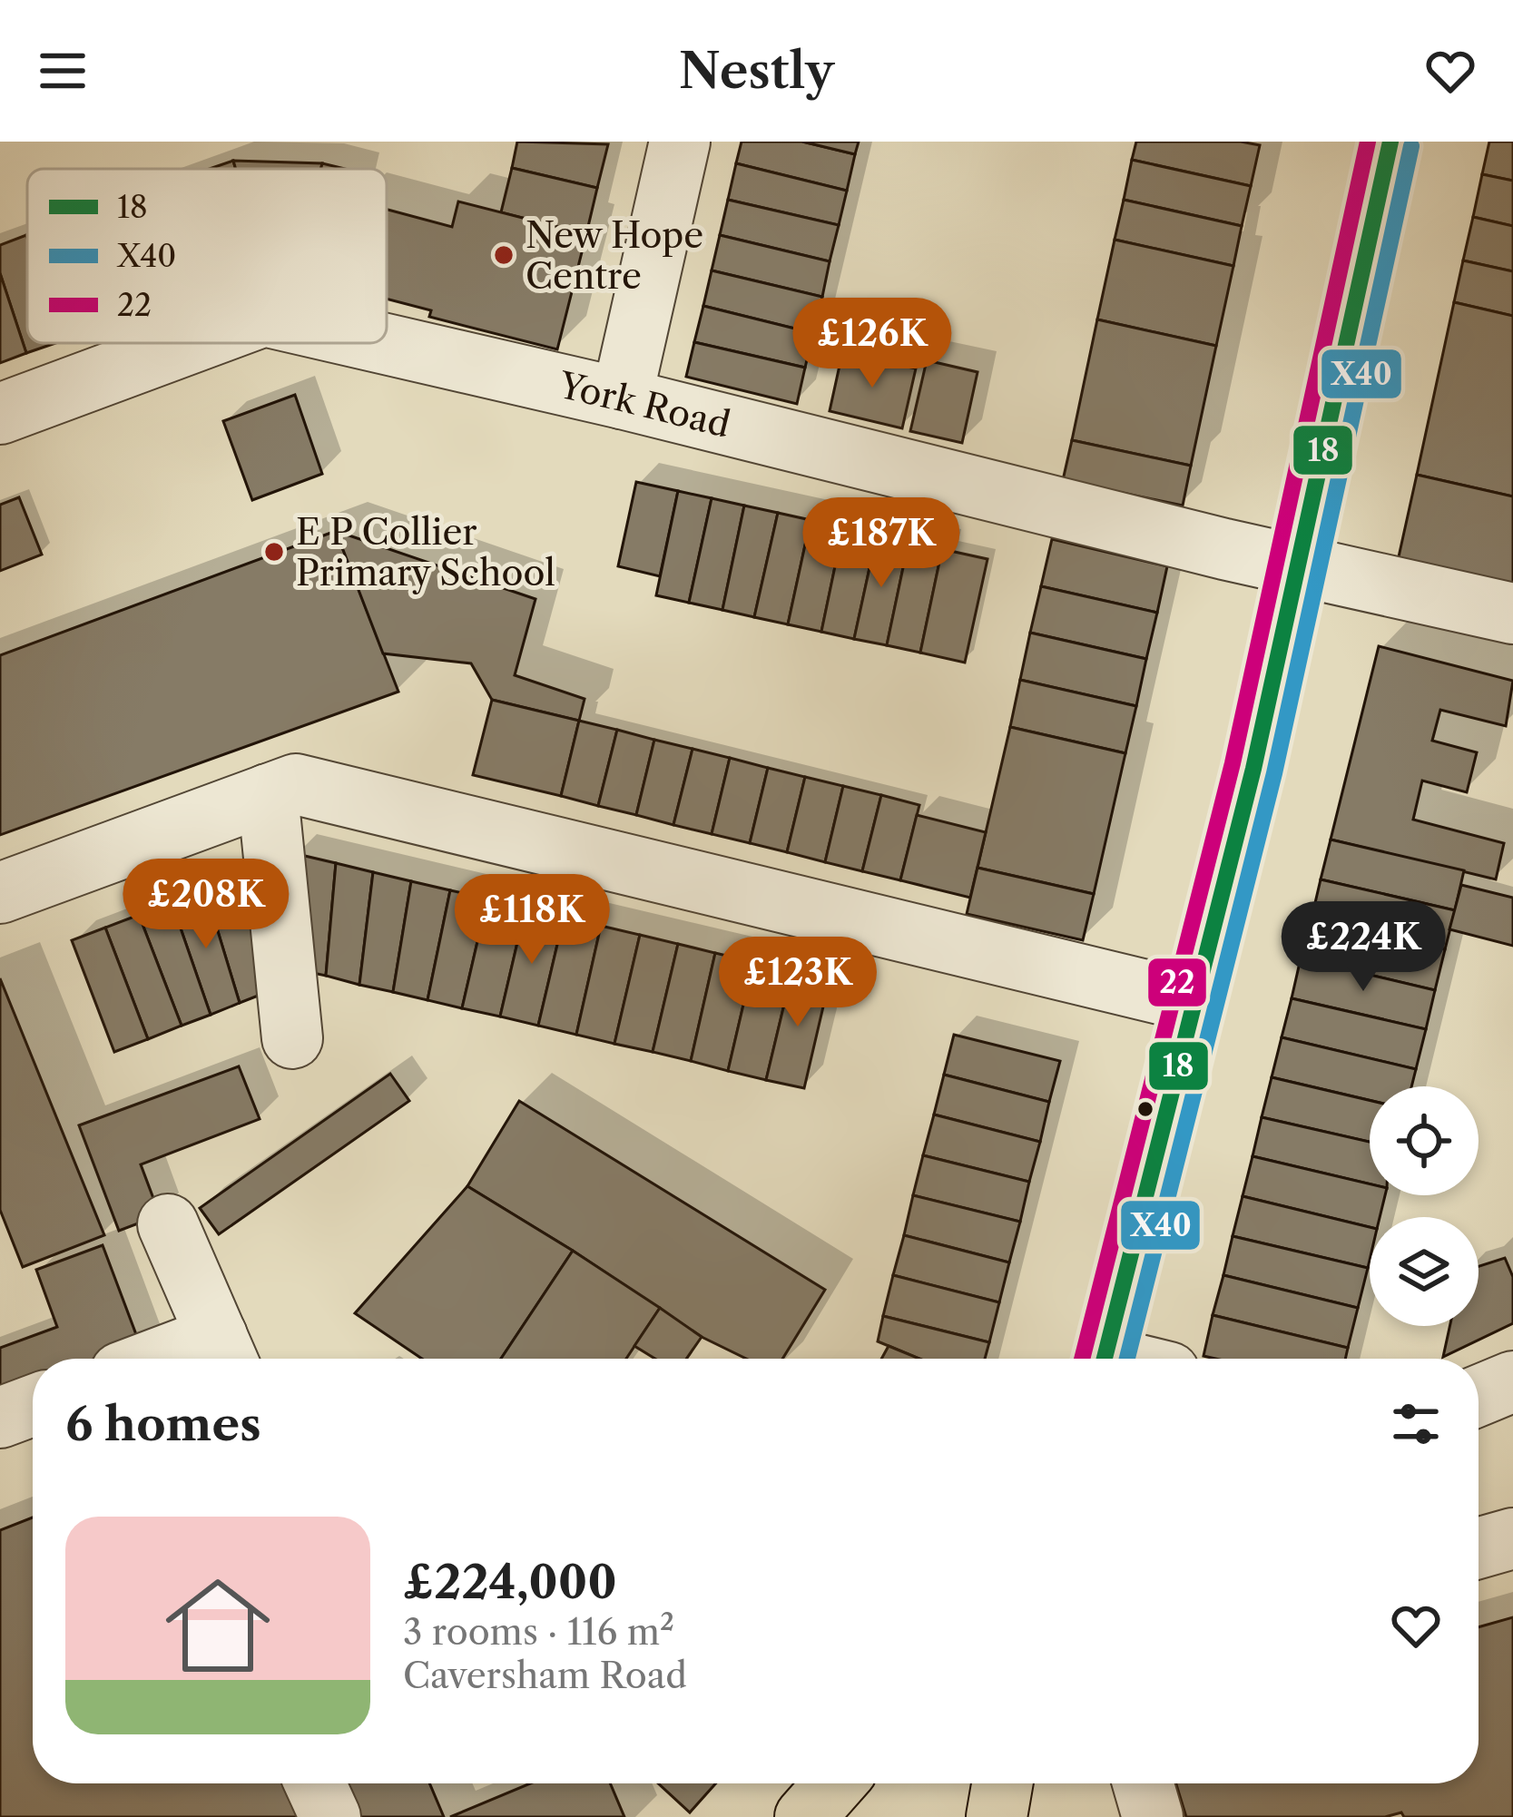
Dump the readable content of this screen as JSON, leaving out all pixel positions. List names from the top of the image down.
{
  "streets": {
    "street": ["York Road"]
  },
  "places": ["New Hope Centre", "E P Collier Primary School"],
  "lines": ["transit line 18", "transit line 22", "transit line X40"],
  "legend": ["18", "X40", "22"],
  "page": {
    "header": "Nestly",
    "price": [
      "£126K",
      "£187K",
      "£208K",
      "£118K",
      "£224K",
      "£123K"
    ],
    "heading": "6 homes",
    "list": [
      {
        "name": "£224,000",
        "note": "3 rooms · 116 m² · Caversham Road"
      }
    ]
  }
}
